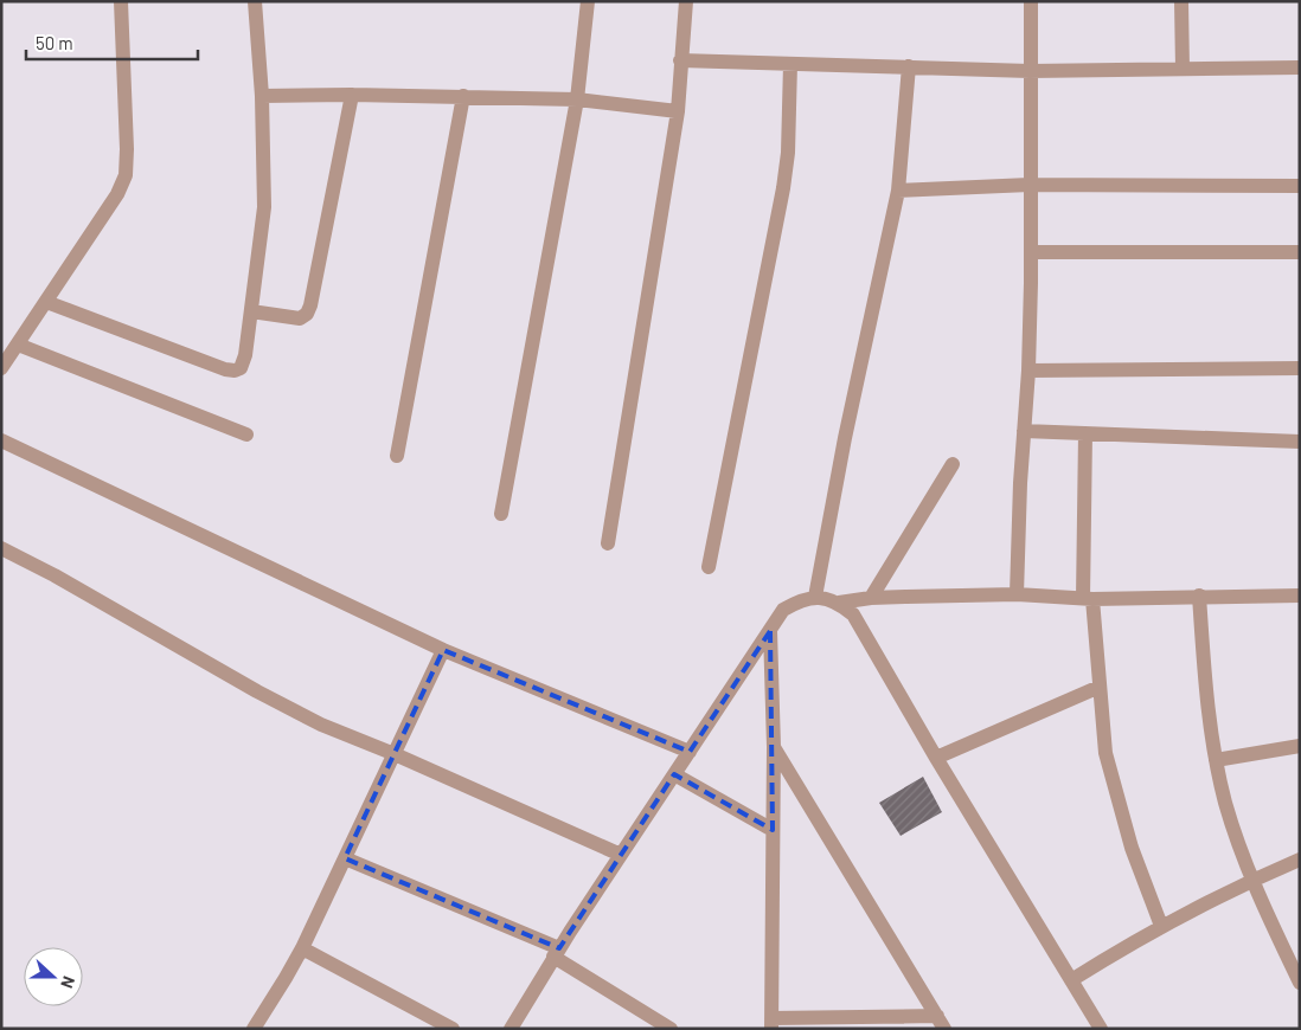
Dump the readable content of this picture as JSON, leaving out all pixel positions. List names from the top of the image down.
{
  "scale_bar": "50 m",
  "north": "right"
}
